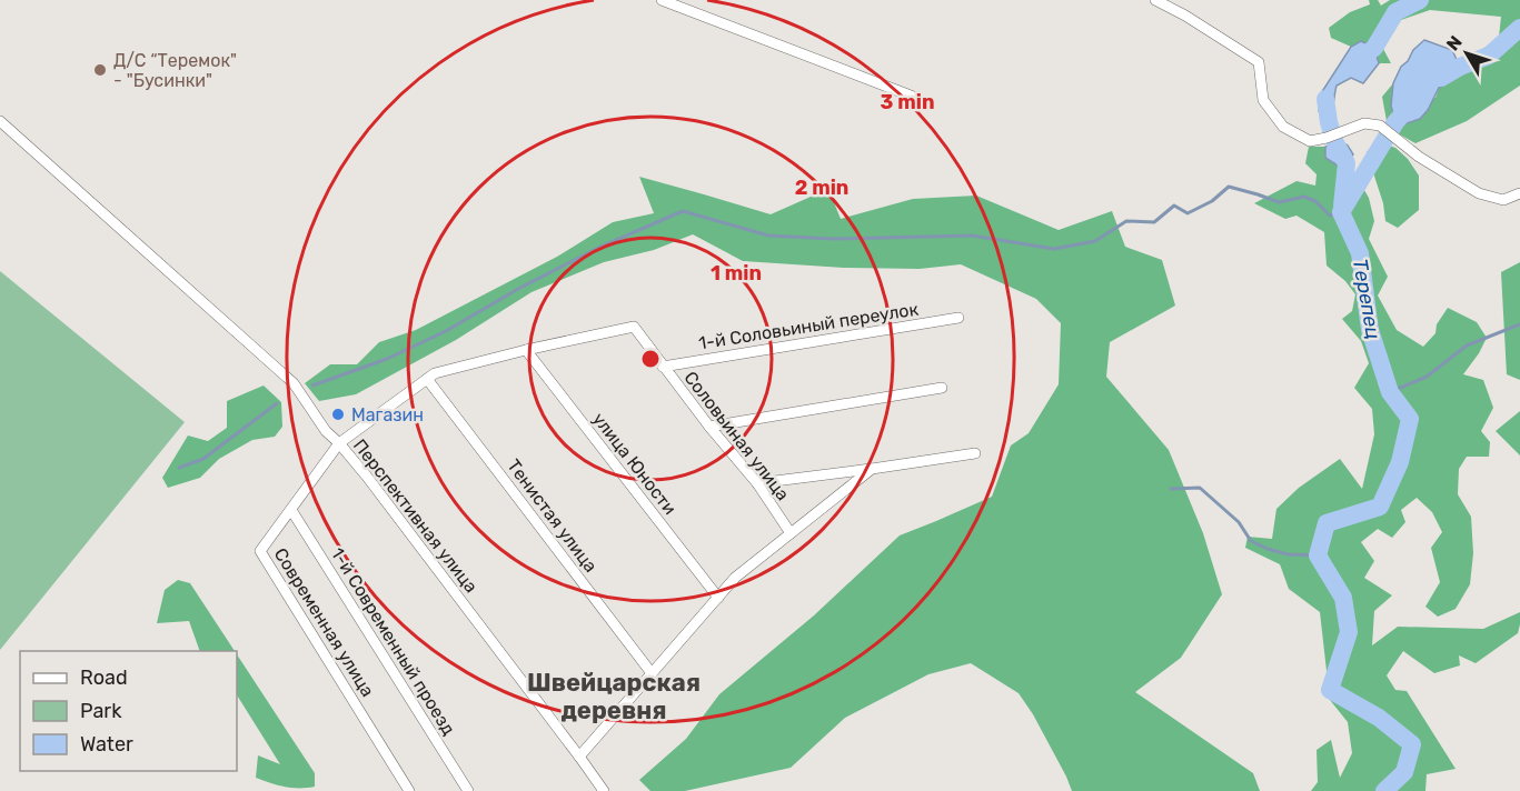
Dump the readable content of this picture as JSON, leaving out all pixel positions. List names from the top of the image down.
{
  "streets": {
    "street": [
      "1-й Соловьиный переулок",
      "Соловьиная улица",
      "улица Юности",
      "Перспективная улица",
      "Тенистая улица",
      "Современная улица",
      "1-й Современный проезд"
    ]
  },
  "crossings": [
    ["1-й Соловьиный переулок", "Соловьиная улица"],
    ["Соловьиная улица", "Современная улица"],
    ["улица Юности", "Современная улица"],
    ["Перспективная улица", "Современная улица"],
    ["Тенистая улица", "Современная улица"],
    ["Современная улица", "1-й Современный проезд"]
  ],
  "districts": ["Швейцарская деревня"],
  "water": ["Терепец"],
  "places": ["Д/С “Теремок\" - \"Бусинки\"", "Магазин"],
  "legend": ["Road", "Park", "Water"],
  "north": "top left",
  "rings": ["3 min", "2 min", "1 min"]
}
